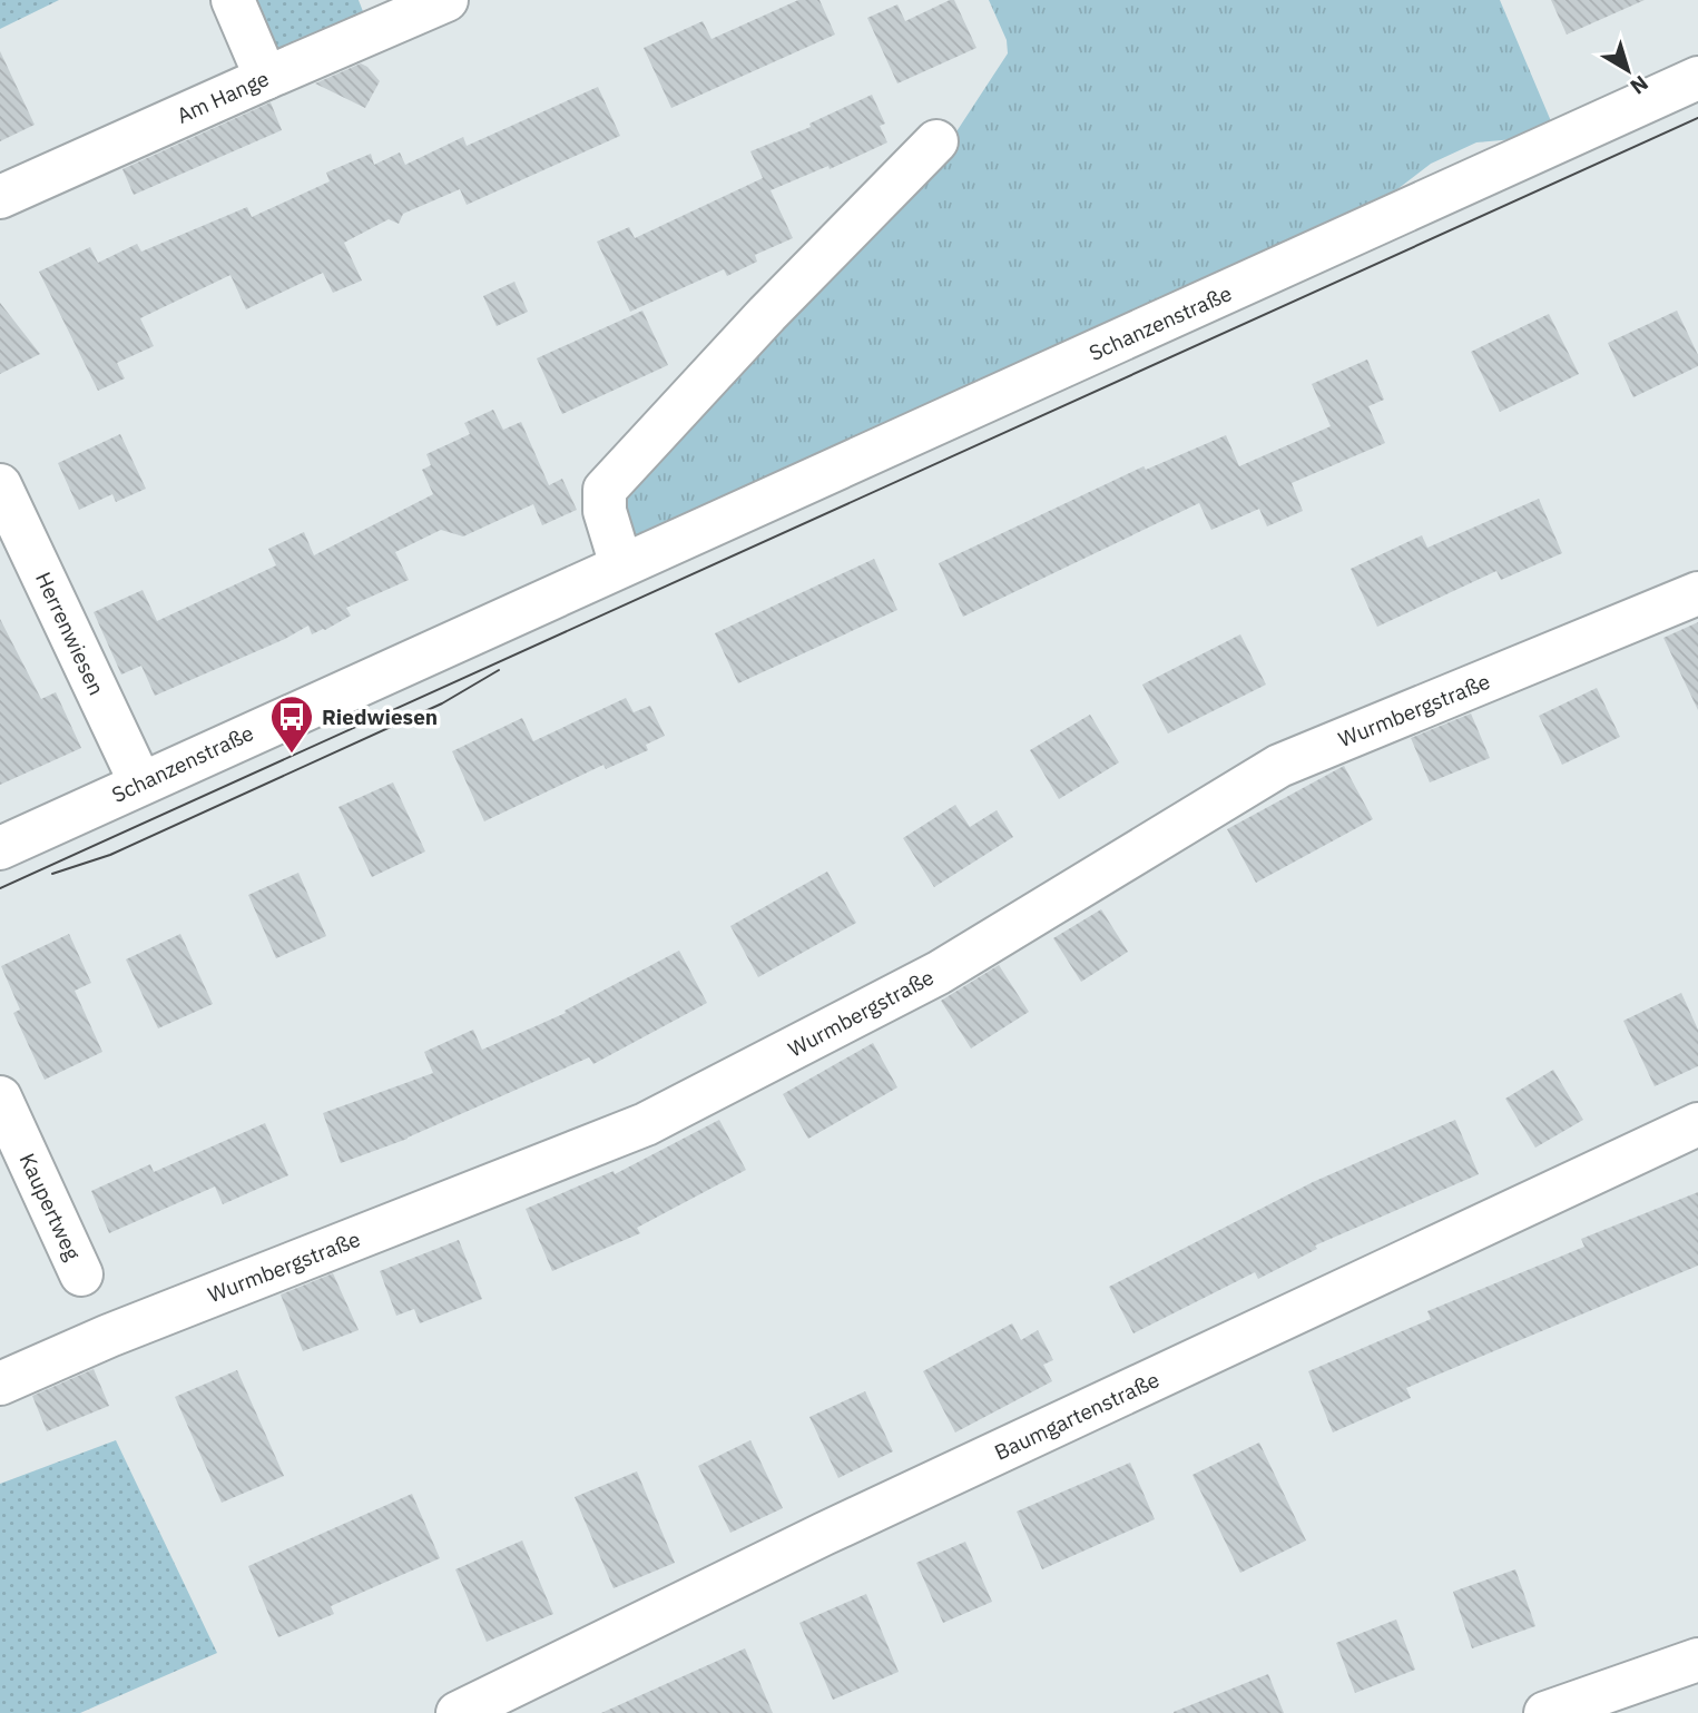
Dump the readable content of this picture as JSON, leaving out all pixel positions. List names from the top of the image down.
{
  "streets": {
    "street": [
      "Am Hange",
      "Schanzenstraße",
      "Herrenwiesen",
      "Wurmbergstraße",
      "Kaupertweg",
      "Baumgartenstraße"
    ]
  },
  "crossings": [
    ["Schanzenstraße", "Herrenwiesen"]
  ],
  "places": {
    "bus stop": ["Riedwiesen"]
  },
  "north": "bottom right"
}
